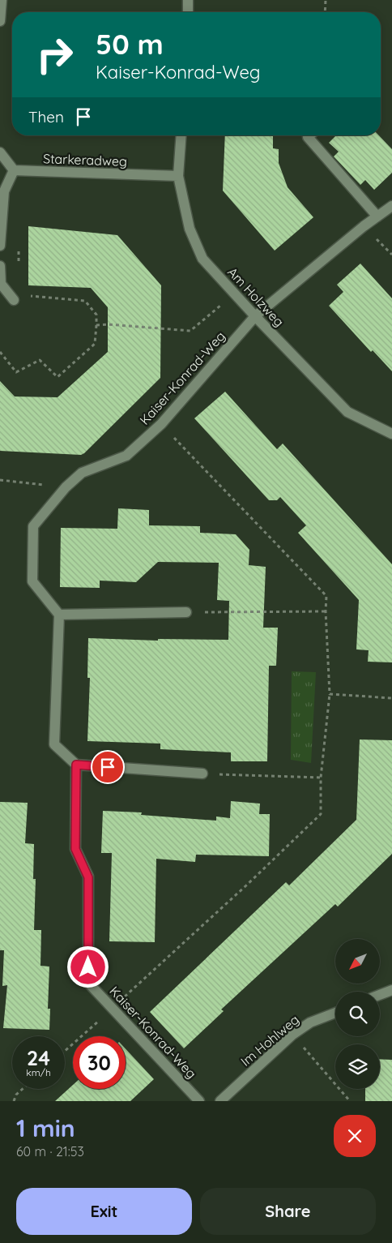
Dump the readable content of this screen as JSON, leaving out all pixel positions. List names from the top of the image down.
{
  "streets": {
    "street": [
      "Starkeradweg",
      "Am Holzweg",
      "Kaiser-Konrad-Weg",
      "Im Hohlweg"
    ]
  },
  "crossings": [
    ["Starkeradweg", "Am Holzweg"],
    ["Am Holzweg", "Kaiser-Konrad-Weg"]
  ],
  "north": "bottom left",
  "page": {
    "turn": ["50 m", "Kaiser-Konrad-Weg"],
    "then": "Then",
    "speed": "24 km/h",
    "limit": "30",
    "heading": ["1 min", "60 m · 21:53"],
    "buttons": ["Exit", "Share"]
  }
}
